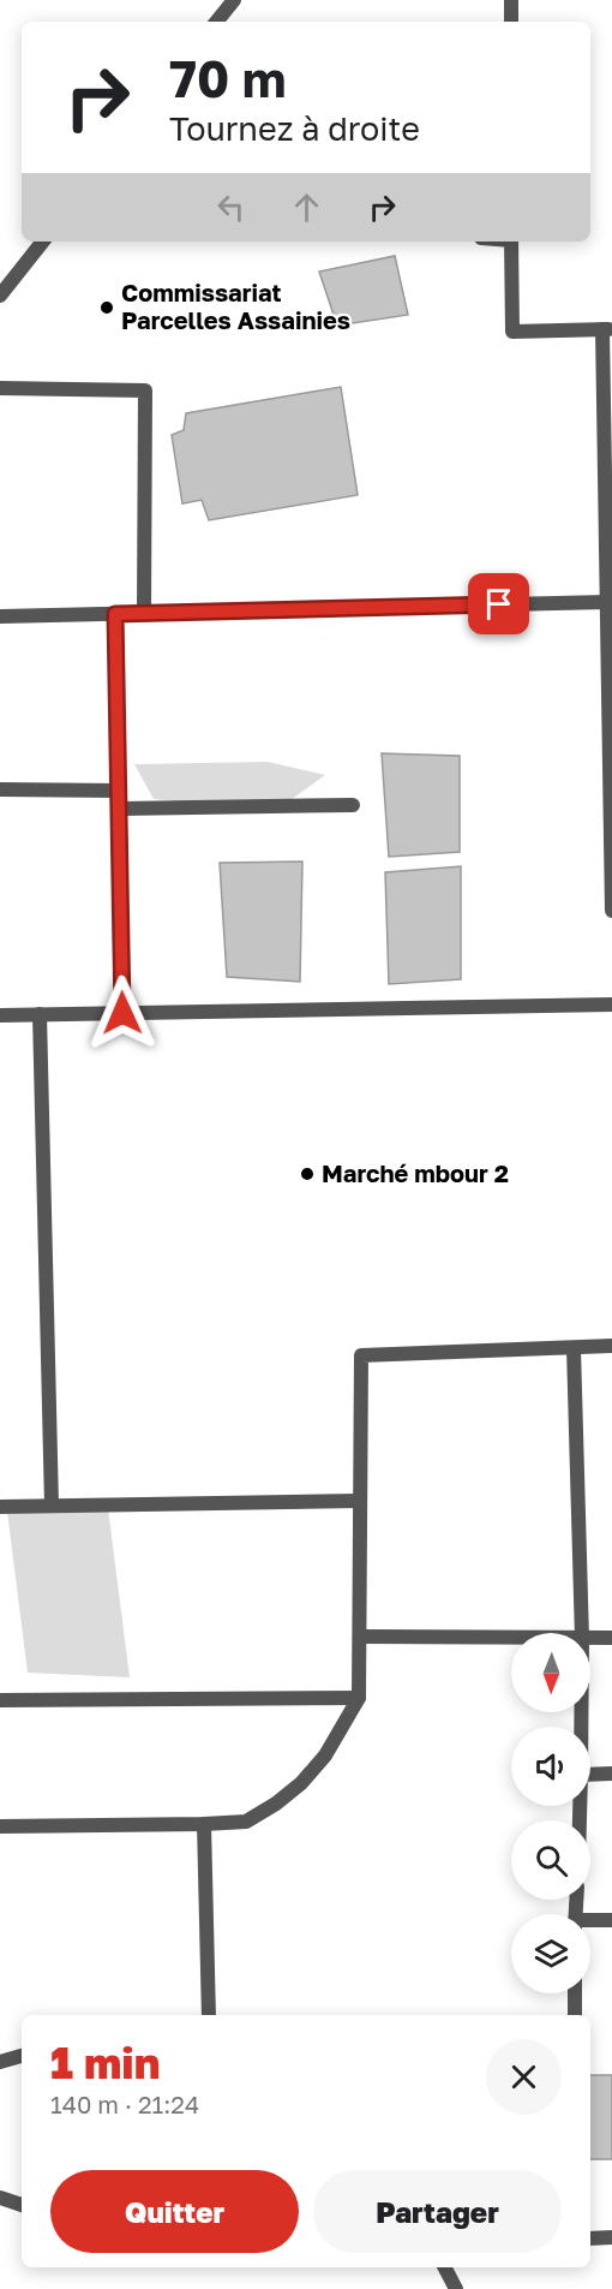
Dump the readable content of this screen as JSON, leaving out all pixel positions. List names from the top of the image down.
{
  "places": ["Commissariat Parcelles Assainies", "Marché mbour 2"],
  "north": "bottom",
  "page": {
    "turn": ["70 m", "Tournez à droite"],
    "heading": ["1 min", "140 m · 21:24"],
    "buttons": ["Quitter", "Partager"]
  }
}
